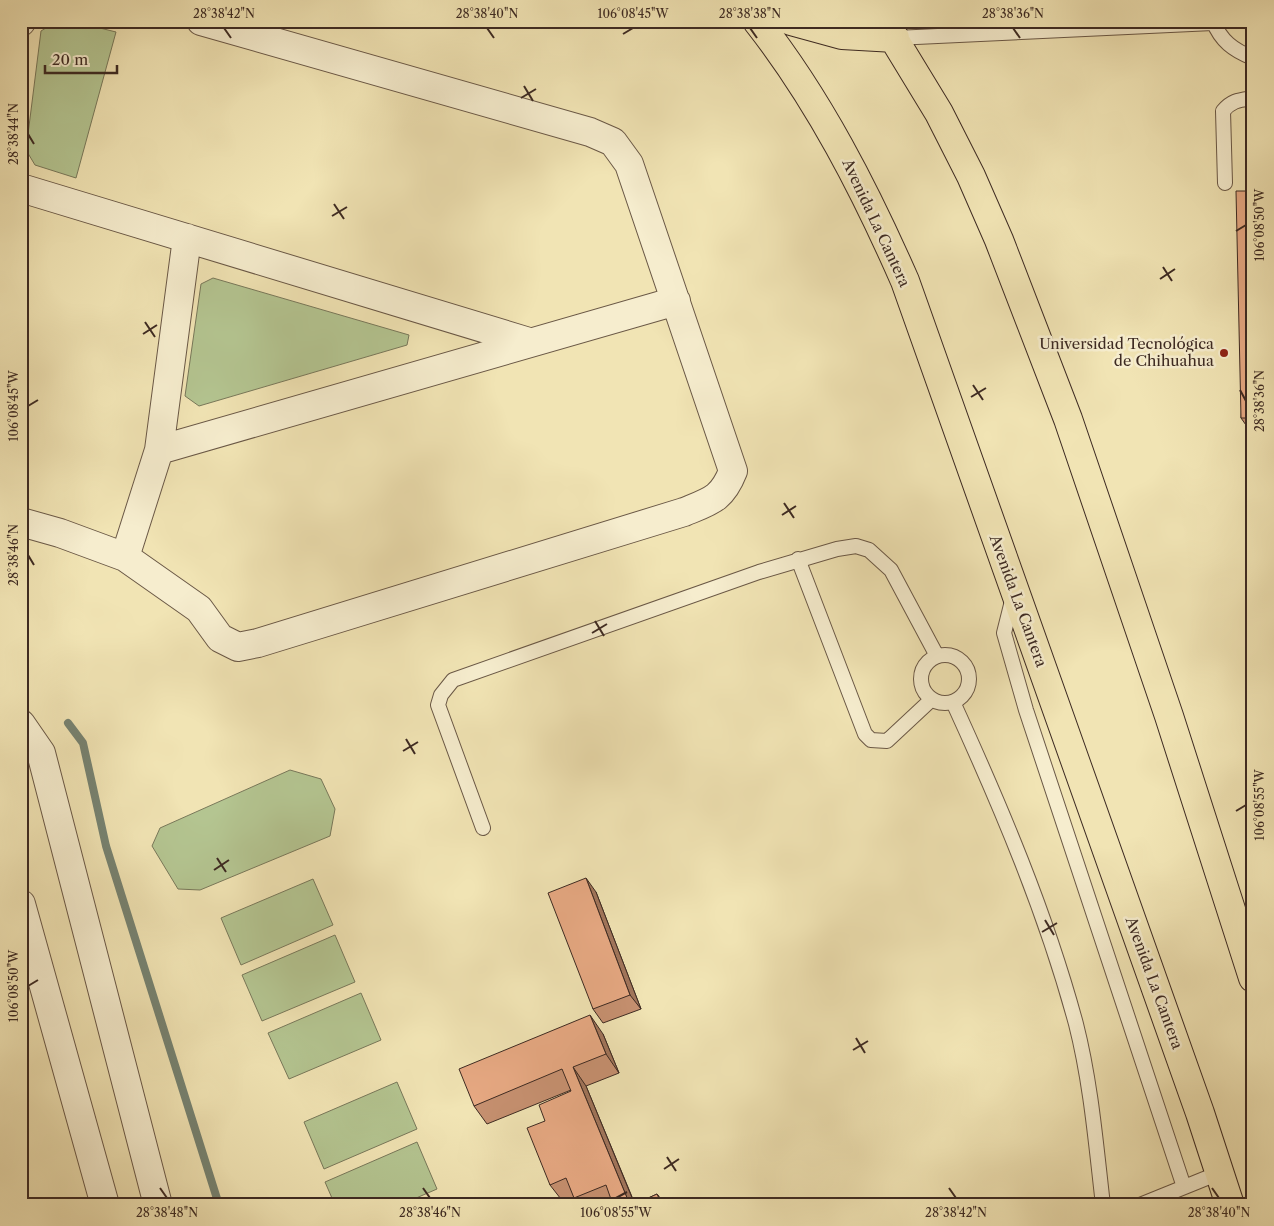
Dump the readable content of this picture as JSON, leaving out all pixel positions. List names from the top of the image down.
{
  "streets": {
    "main road": ["Avenida La Cantera"]
  },
  "places": ["Universidad Tecnológica de Chihuahua"],
  "scale_bar": "20 m",
  "coordinates": [
    "28°38'42\"N",
    "28°38'40\"N",
    "106°08'45\"W",
    "28°38'38\"N",
    "28°38'36\"N",
    "28°38'44\"N",
    "106°08'50\"W",
    "28°38'46\"N",
    "106°08'55\"W",
    "28°38'48\"N"
  ]
}
